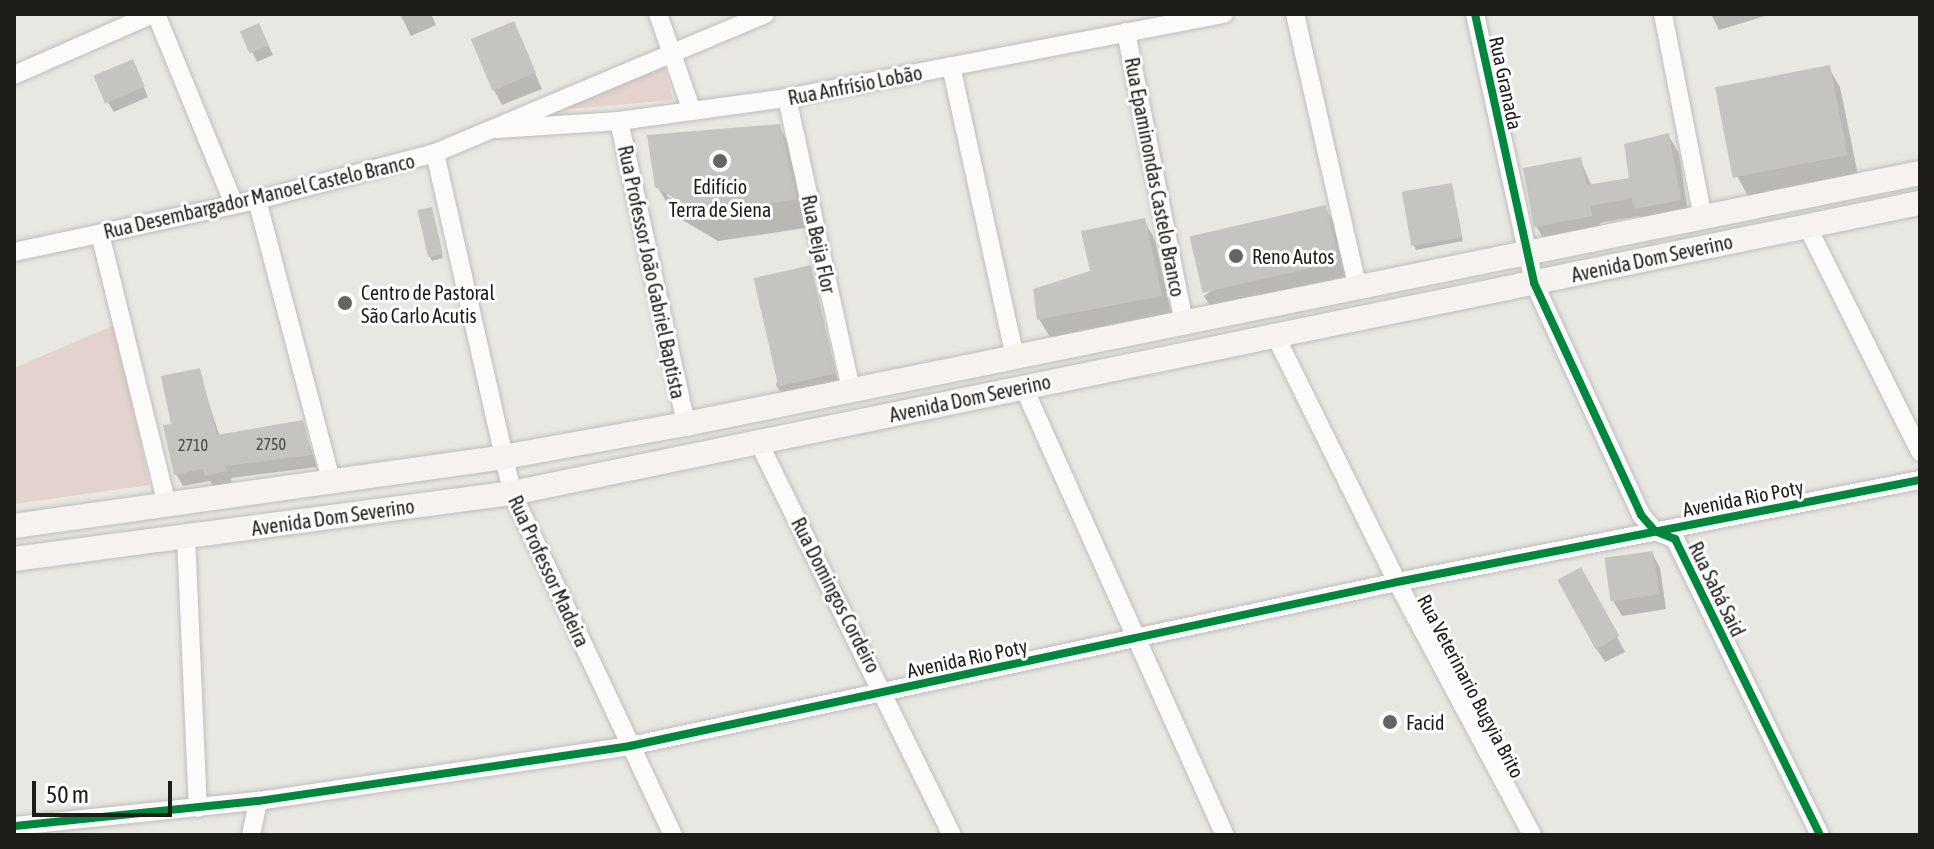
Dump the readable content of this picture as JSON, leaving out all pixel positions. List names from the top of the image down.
{
  "streets": {
    "main road": ["Avenida Dom Severino"],
    "street": [
      "Rua Granada",
      "Rua Anfrísio Lobão",
      "Rua Epaminondas Castelo Branco",
      "Rua Desembargador Manoel Castelo Branco",
      "Rua Beija Flor",
      "Rua Professor João Gabriel Baptista",
      "Avenida Rio Poty",
      "Rua Professor Madeira",
      "Rua Sabá Said",
      "Rua Domingos Cordeiro",
      "Rua Veterinario Bugyia Brito"
    ]
  },
  "crossings": [
    ["Rua Granada", "Avenida Dom Severino"],
    ["Rua Granada", "Rua Sabá Said"],
    ["Rua Anfrísio Lobão", "Rua Epaminondas Castelo Branco"],
    ["Rua Anfrísio Lobão", "Rua Desembargador Manoel Castelo Branco"],
    ["Rua Anfrísio Lobão", "Rua Beija Flor"],
    ["Rua Anfrísio Lobão", "Rua Professor João Gabriel Baptista"],
    ["Rua Epaminondas Castelo Branco", "Avenida Dom Severino"],
    ["Rua Desembargador Manoel Castelo Branco", "Rua Professor Madeira"],
    ["Rua Beija Flor", "Avenida Dom Severino"],
    ["Avenida Dom Severino", "Rua Professor João Gabriel Baptista"],
    ["Avenida Dom Severino", "Rua Professor Madeira"],
    ["Avenida Dom Severino", "Rua Sabá Said"],
    ["Avenida Dom Severino", "Rua Domingos Cordeiro"],
    ["Avenida Dom Severino", "Rua Veterinario Bugyia Brito"],
    ["Avenida Rio Poty", "Rua Professor Madeira"],
    ["Avenida Rio Poty", "Rua Sabá Said"],
    ["Avenida Rio Poty", "Rua Domingos Cordeiro"],
    ["Avenida Rio Poty", "Rua Veterinario Bugyia Brito"]
  ],
  "places": [
    "Edifício Terra de Siena",
    "Reno Autos",
    "Centro de Pastoral São Carlo Acutis",
    "Facid"
  ],
  "house_numbers": ["2750", "2710"],
  "scale_bar": "50 m"
}
